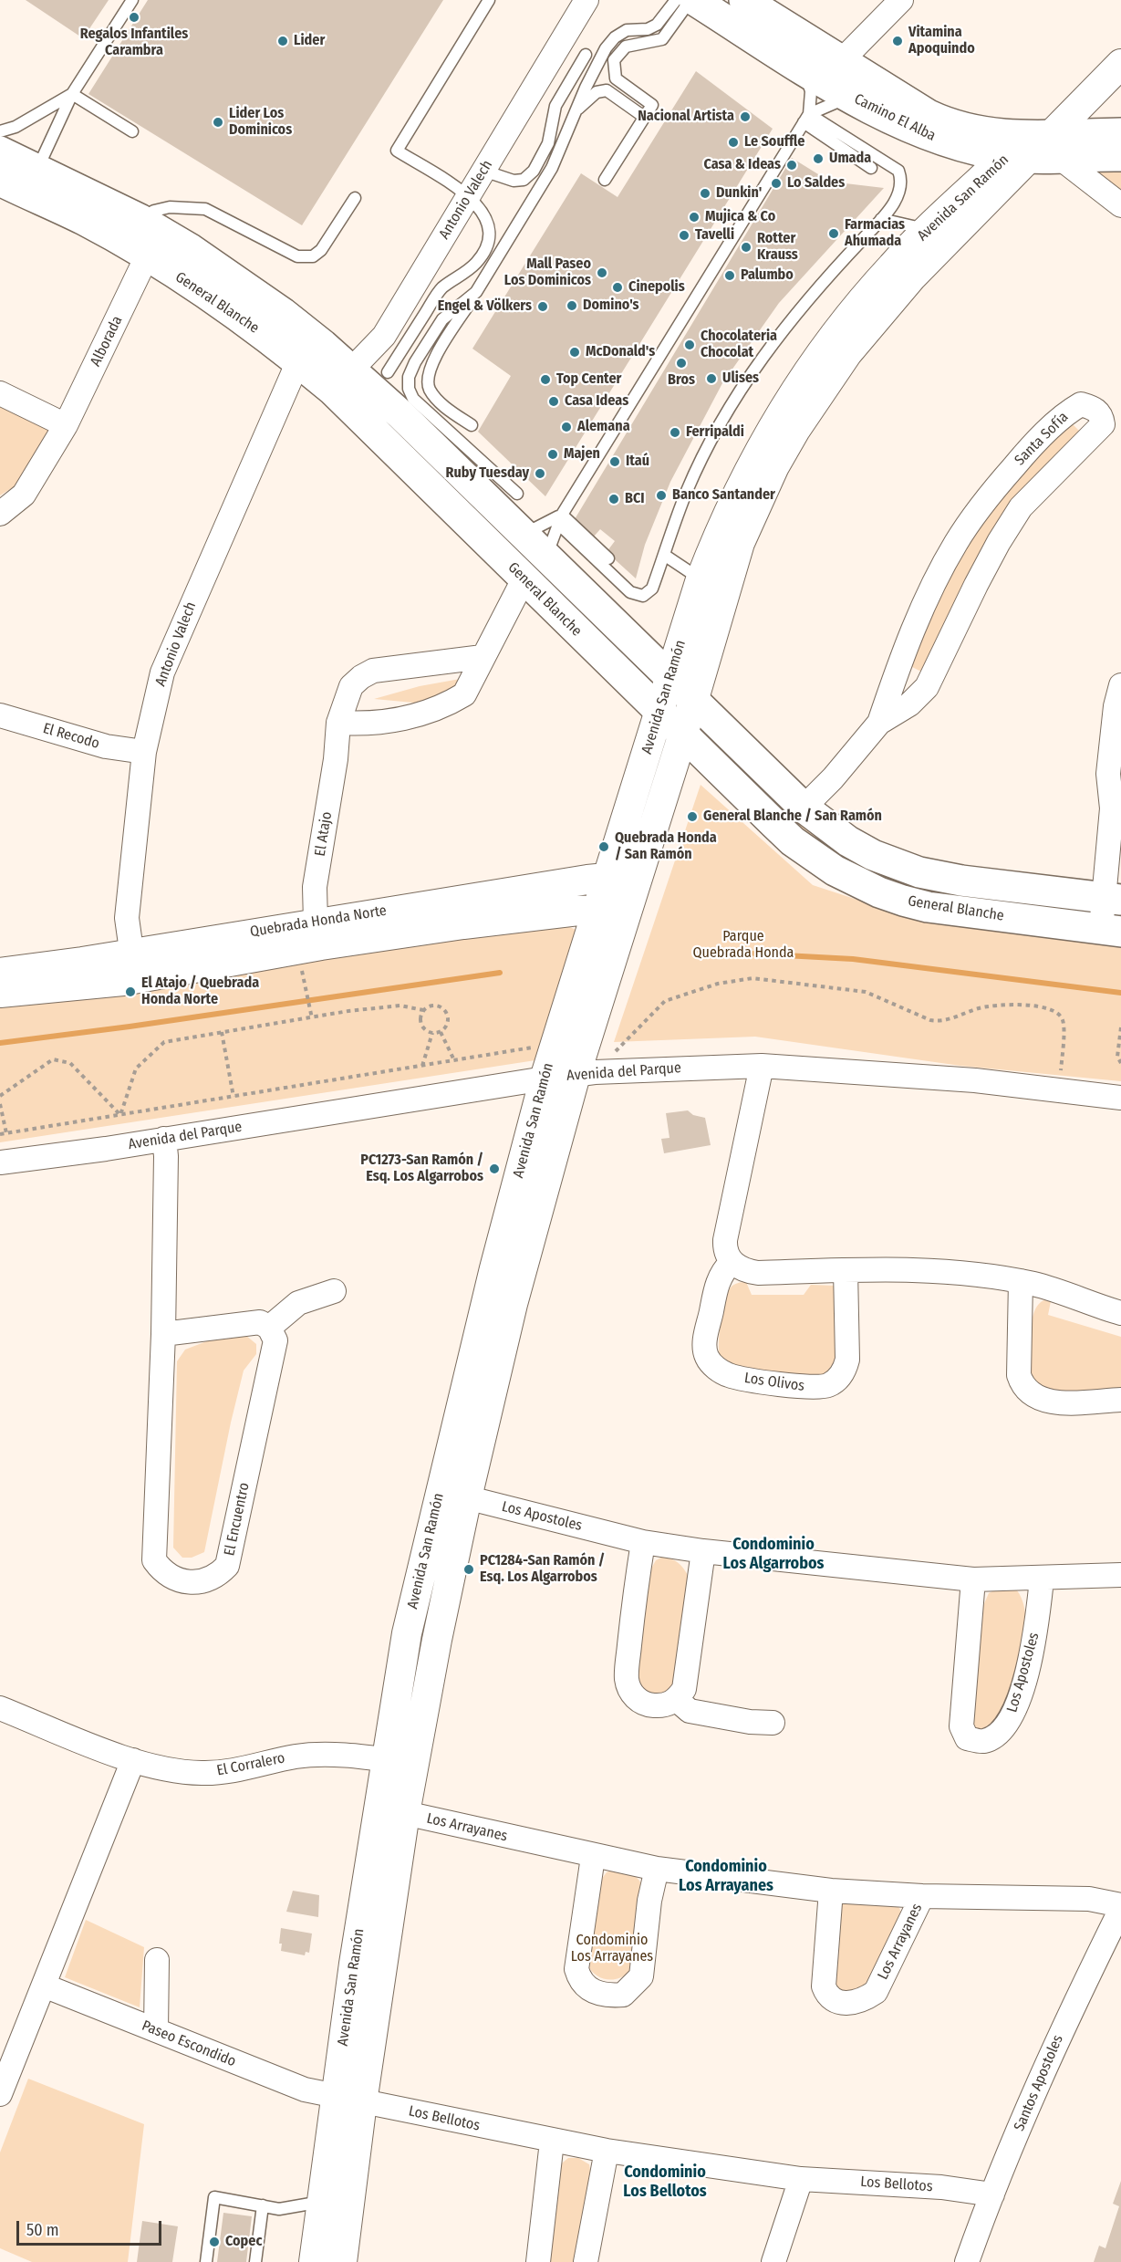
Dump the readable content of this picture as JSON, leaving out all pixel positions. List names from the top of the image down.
{
  "streets": {
    "main road": ["Camino El Alba", "General Blanche"],
    "street": [
      "Avenida San Ramón",
      "Antonio Valech",
      "Alborada",
      "Santa Sofía",
      "El Recodo",
      "El Atajo",
      "Quebrada Honda Norte",
      "Avenida del Parque",
      "Los Olivos",
      "Los Apostoles",
      "El Encuentro",
      "El Corralero",
      "Los Arrayanes",
      "Paseo Escondido",
      "Santos Apostoles",
      "Los Bellotos"
    ]
  },
  "crossings": [
    ["Camino El Alba", "Avenida San Ramón"],
    ["Avenida San Ramón", "General Blanche"],
    ["Avenida San Ramón", "Quebrada Honda Norte"],
    ["Avenida San Ramón", "Avenida del Parque"],
    ["Avenida San Ramón", "Los Apostoles"],
    ["Avenida San Ramón", "El Corralero"],
    ["Avenida San Ramón", "Los Arrayanes"],
    ["Avenida San Ramón", "Paseo Escondido"],
    ["Avenida San Ramón", "Los Bellotos"],
    ["Antonio Valech", "General Blanche"],
    ["Antonio Valech", "El Recodo"],
    ["Antonio Valech", "Quebrada Honda Norte"],
    ["General Blanche", "Alborada"],
    ["General Blanche", "Santa Sofía"],
    ["El Atajo", "Quebrada Honda Norte"],
    ["Avenida del Parque", "El Encuentro"],
    ["Los Arrayanes", "Santos Apostoles"],
    ["Paseo Escondido", "Los Bellotos"],
    ["Santos Apostoles", "Los Bellotos"]
  ],
  "districts": ["Condominio Los Algarrobos", "Condominio Los Arrayanes", "Condominio Los Bellotos"],
  "parks": ["Parque Quebrada Honda", "Condominio Los Arrayanes"],
  "places": [
    "Regalos Infantiles Carambra",
    "Lider",
    "Vitamina Apoquindo",
    "Nacional Artista",
    "Lider Los Dominicos",
    "Le Souffle",
    "Umada",
    "Casa & Ideas",
    "Lo Saldes",
    "Dunkin'",
    "Mujica & Co",
    "Farmacias Ahumada",
    "Tavelli",
    "Rotter Krauss",
    "Mall Paseo Los Dominicos",
    "Palumbo",
    "Cinepolis",
    "Domino's",
    "Engel & Völkers",
    "Chocolateria Chocolat",
    "McDonald's",
    "Bros",
    "Ulises",
    "Top Center",
    "Casa Ideas",
    "Alemana",
    "Ferripaldi",
    "Majen",
    "Itaú",
    "Ruby Tuesday",
    "Banco Santander",
    "BCI",
    "General Blanche / San Ramón",
    "Quebrada Honda / San Ramón",
    "El Atajo / Quebrada Honda Norte",
    "PC1273-San Ramón / Esq. Los Algarrobos",
    "PC1284-San Ramón / Esq. Los Algarrobos",
    "Copec"
  ],
  "scale_bar": "50 m"
}
